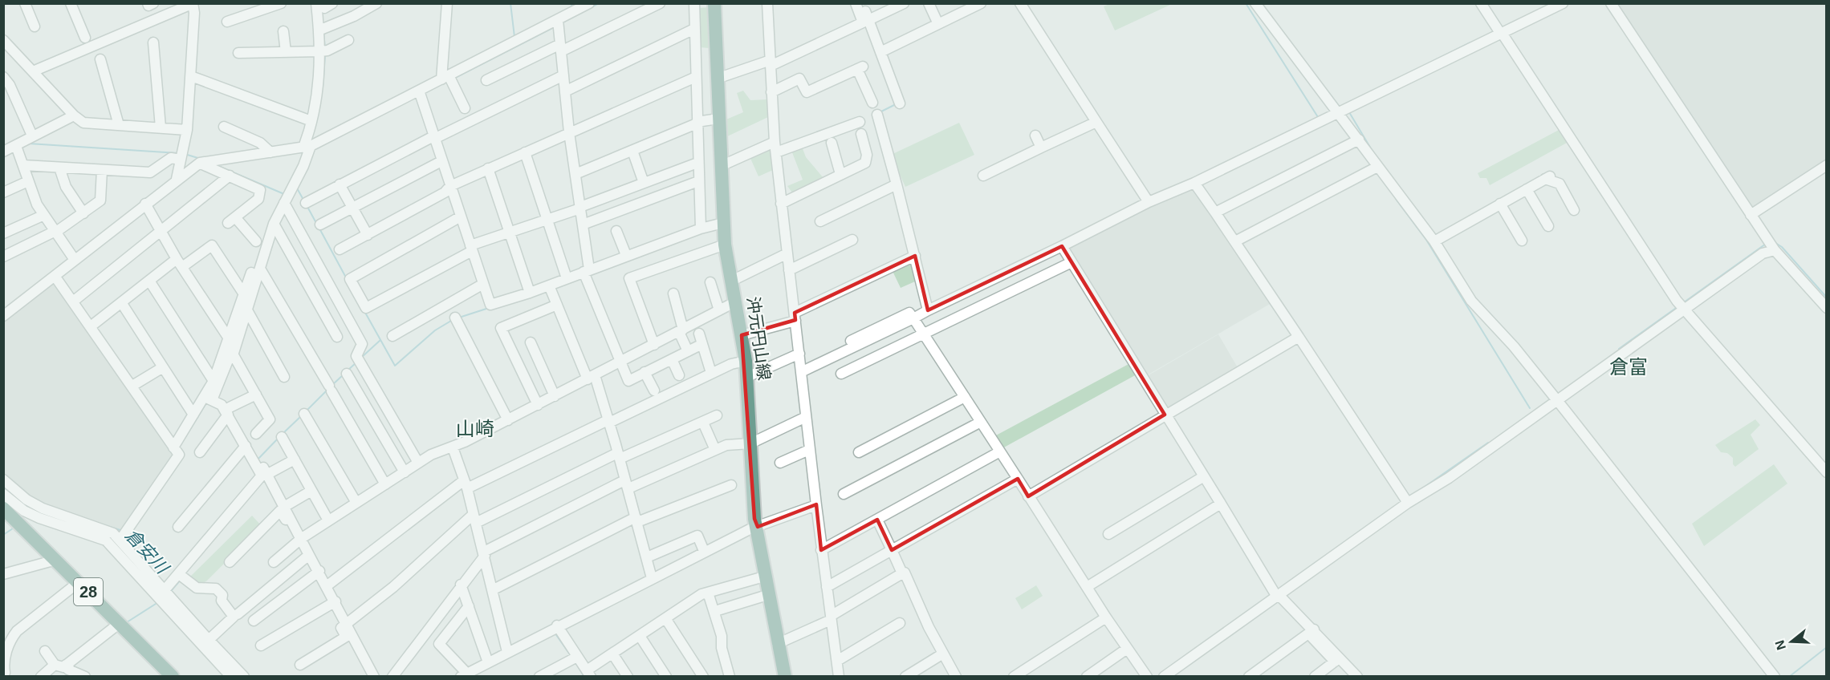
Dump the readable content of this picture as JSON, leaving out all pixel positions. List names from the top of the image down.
{
  "streets": {
    "main road": ["沖元円山線", "28"]
  },
  "districts": ["倉富", "山崎"],
  "water": ["倉安川"],
  "north": "left"
}
